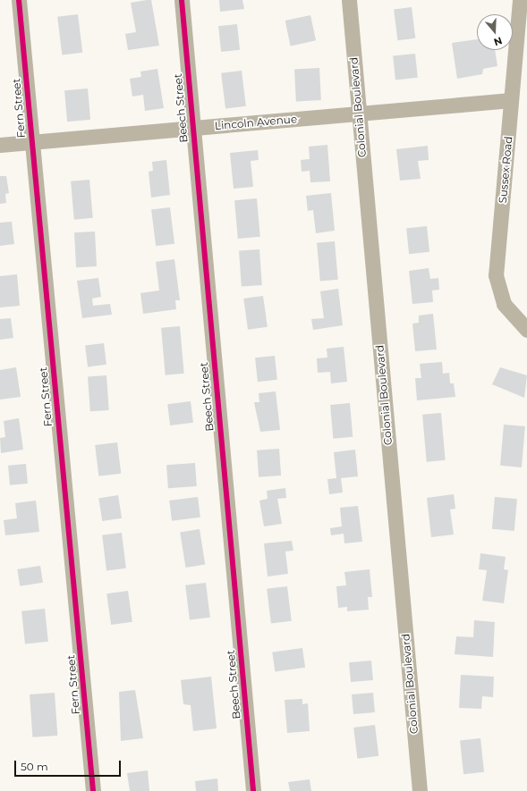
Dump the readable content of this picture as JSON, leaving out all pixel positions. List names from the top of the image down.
{
  "streets": {
    "street": [
      "Colonial Boulevard",
      "Fern Street",
      "Beech Street",
      "Lincoln Avenue",
      "Sussex Road"
    ]
  },
  "crossings": [
    ["Colonial Boulevard", "Lincoln Avenue"],
    ["Fern Street", "Lincoln Avenue"],
    ["Beech Street", "Lincoln Avenue"],
    ["Lincoln Avenue", "Sussex Road"]
  ],
  "scale_bar": "50 m",
  "north": "bottom"
}
